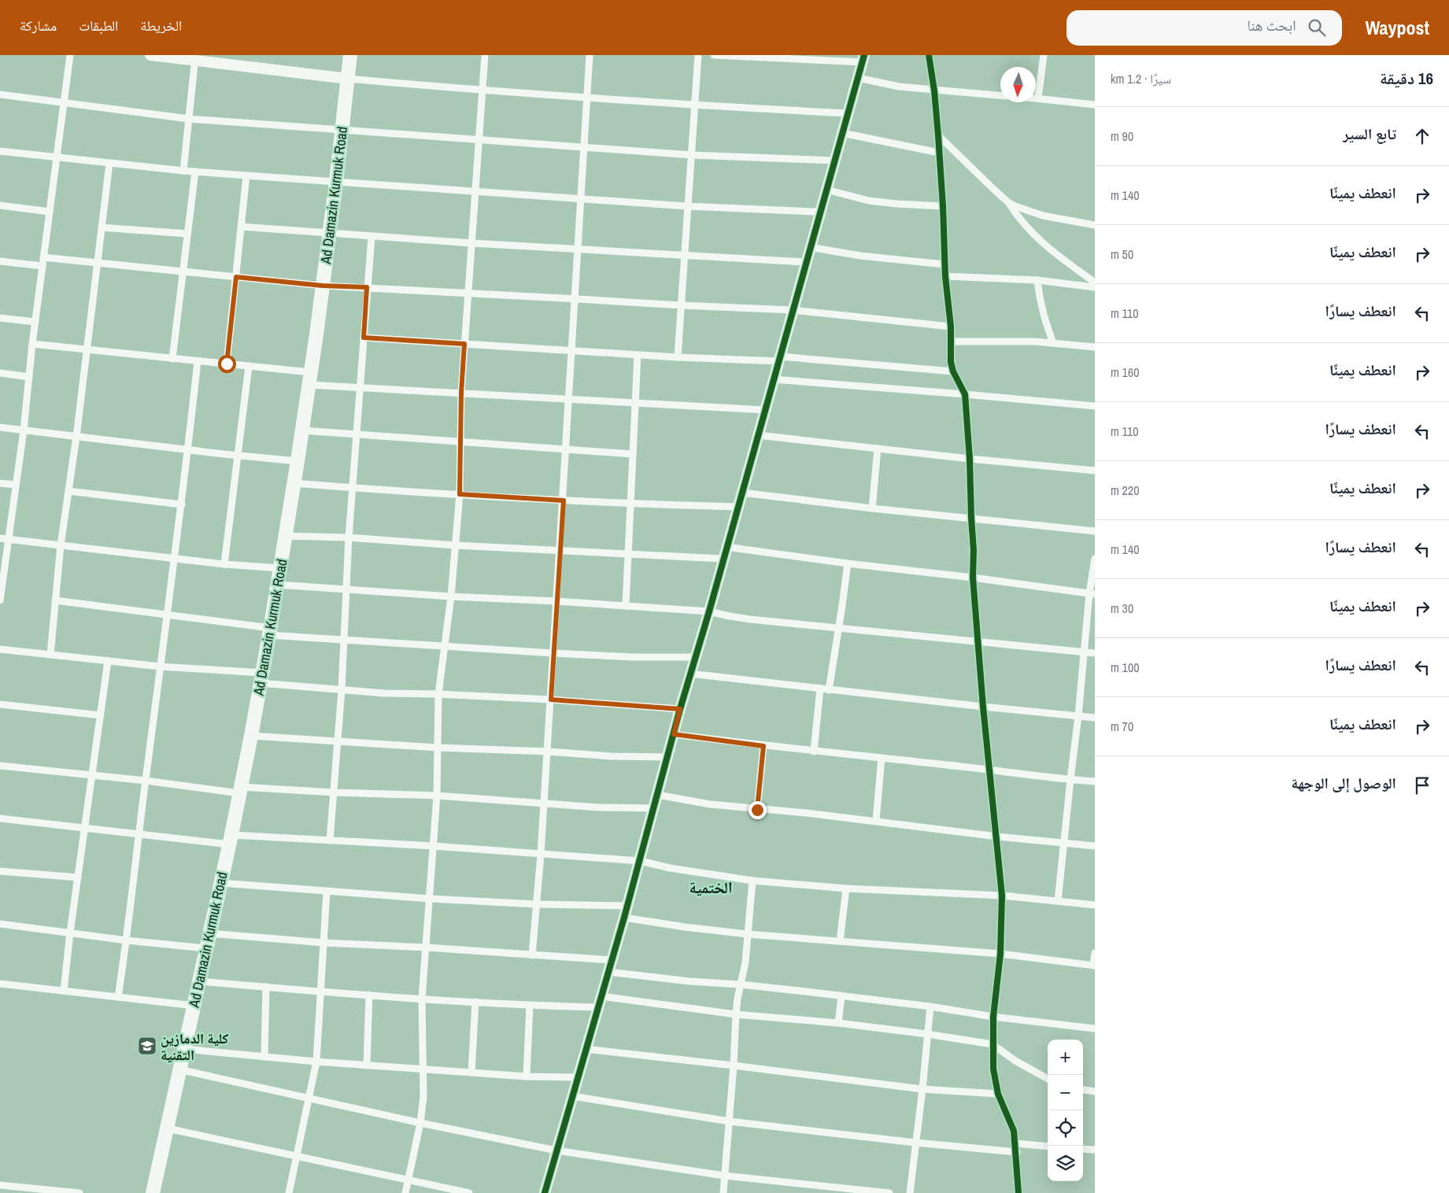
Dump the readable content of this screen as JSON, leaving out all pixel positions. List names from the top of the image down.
{
  "streets": {
    "highway": ["Ad Damazin Kurmuk Road"]
  },
  "districts": ["الختمية"],
  "places": {
    "school or university": ["كلية الدمازين التقنية"]
  },
  "north": "bottom",
  "page": {
    "header": "Waypost",
    "search": "ابحث هنا",
    "nav": ["الخريطة", "الطبقات", "مشاركة"],
    "heading": ["16 دقيقة", "سيرًا · 1.2 km"],
    "list": [
      ["تابع السير", "90 m"],
      ["انعطف يمينًا", "140 m"],
      ["انعطف يمينًا", "50 m"],
      ["انعطف يسارًا", "110 m"],
      ["انعطف يمينًا", "160 m"],
      ["انعطف يسارًا", "110 m"],
      ["انعطف يمينًا", "220 m"],
      ["انعطف يسارًا", "140 m"],
      ["انعطف يمينًا", "30 m"],
      ["انعطف يسارًا", "100 m"],
      ["انعطف يمينًا", "70 m"],
      "الوصول إلى الوجهة"
    ],
    "map_buttons": ["+", "−"]
  }
}
